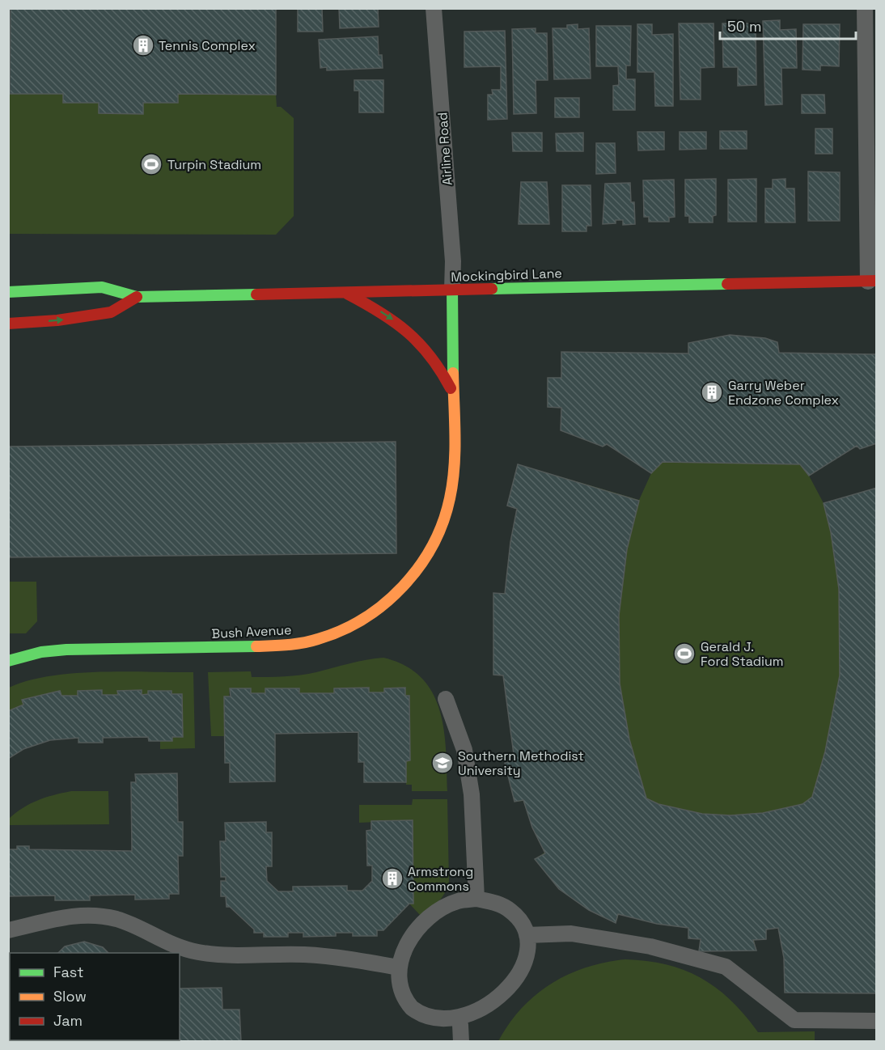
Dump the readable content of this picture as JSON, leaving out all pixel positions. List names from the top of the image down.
{
  "streets": {
    "main road": ["Mockingbird Lane", "Bush Avenue"],
    "street": ["Airline Road"]
  },
  "crossings": [
    ["Airline Road", "Mockingbird Lane"],
    ["Airline Road", "Bush Avenue"],
    ["Mockingbird Lane", "Bush Avenue"]
  ],
  "places": {
    "building": ["Tennis Complex", "Garry Weber Endzone Complex", "Armstrong Commons"],
    "sports": ["Turpin Stadium", "Gerald J. Ford Stadium"],
    "school or university": ["Southern Methodist University"]
  },
  "legend": ["Fast", "Slow", "Jam"],
  "scale_bar": "50 m"
}
